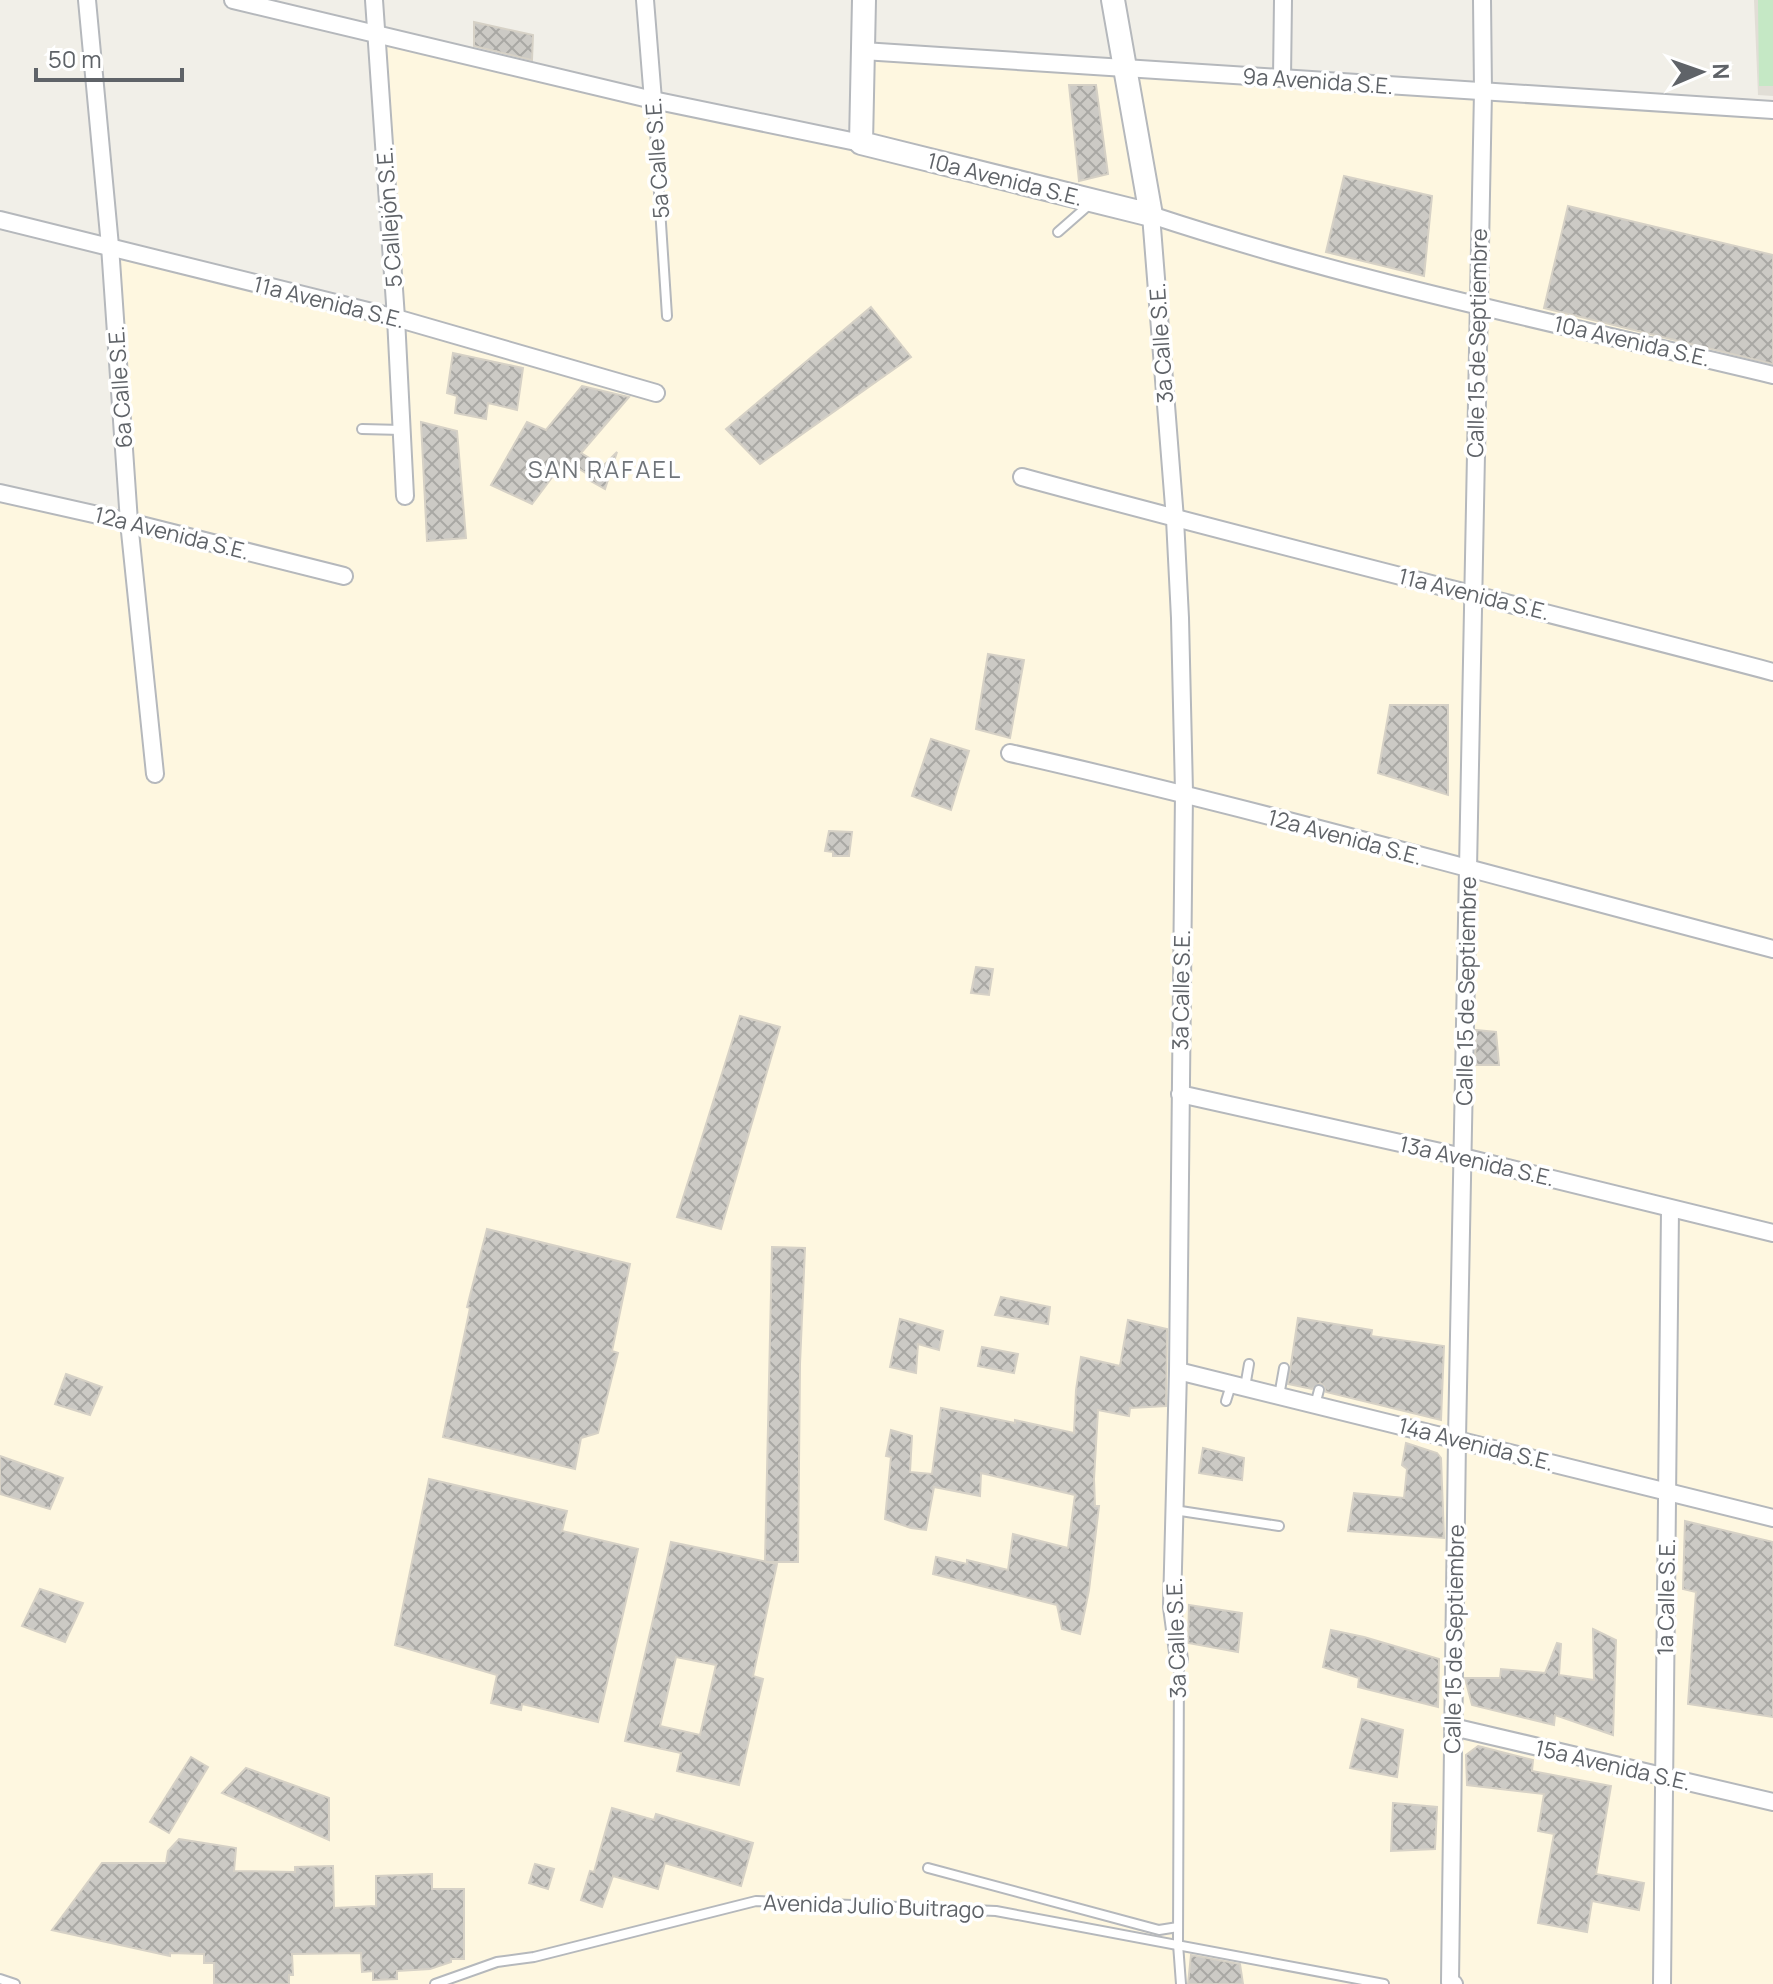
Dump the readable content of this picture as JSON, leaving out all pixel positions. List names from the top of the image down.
{
  "streets": {
    "street": [
      "9a Avenida S.E.",
      "5a Calle S.E.",
      "10a Avenida S.E.",
      "5 Callejón S.E.",
      "11a Avenida S.E.",
      "3a Calle S.E.",
      "Calle 15 de Septiembre",
      "6a Calle S.E.",
      "12a Avenida S.E.",
      "13a Avenida S.E.",
      "14a Avenida S.E.",
      "1a Calle S.E.",
      "15a Avenida S.E."
    ],
    "lane": ["Avenida Julio Buitrago"]
  },
  "crossings": [
    ["9a Avenida S.E.", "3a Calle S.E."],
    ["9a Avenida S.E.", "Calle 15 de Septiembre"],
    ["5a Calle S.E.", "10a Avenida S.E."],
    ["10a Avenida S.E.", "5 Callejón S.E."],
    ["10a Avenida S.E.", "3a Calle S.E."],
    ["10a Avenida S.E.", "Calle 15 de Septiembre"],
    ["5 Callejón S.E.", "11a Avenida S.E."],
    ["11a Avenida S.E.", "3a Calle S.E."],
    ["11a Avenida S.E.", "Calle 15 de Septiembre"],
    ["11a Avenida S.E.", "6a Calle S.E."],
    ["3a Calle S.E.", "12a Avenida S.E."],
    ["3a Calle S.E.", "13a Avenida S.E."],
    ["3a Calle S.E.", "14a Avenida S.E."],
    ["3a Calle S.E.", "Avenida Julio Buitrago"],
    ["Calle 15 de Septiembre", "12a Avenida S.E."],
    ["Calle 15 de Septiembre", "13a Avenida S.E."],
    ["Calle 15 de Septiembre", "14a Avenida S.E."],
    ["Calle 15 de Septiembre", "15a Avenida S.E."],
    ["6a Calle S.E.", "12a Avenida S.E."],
    ["13a Avenida S.E.", "1a Calle S.E."],
    ["14a Avenida S.E.", "1a Calle S.E."],
    ["1a Calle S.E.", "15a Avenida S.E."]
  ],
  "districts": ["SAN RAFAEL"],
  "scale_bar": "50 m",
  "north": "right"
}
